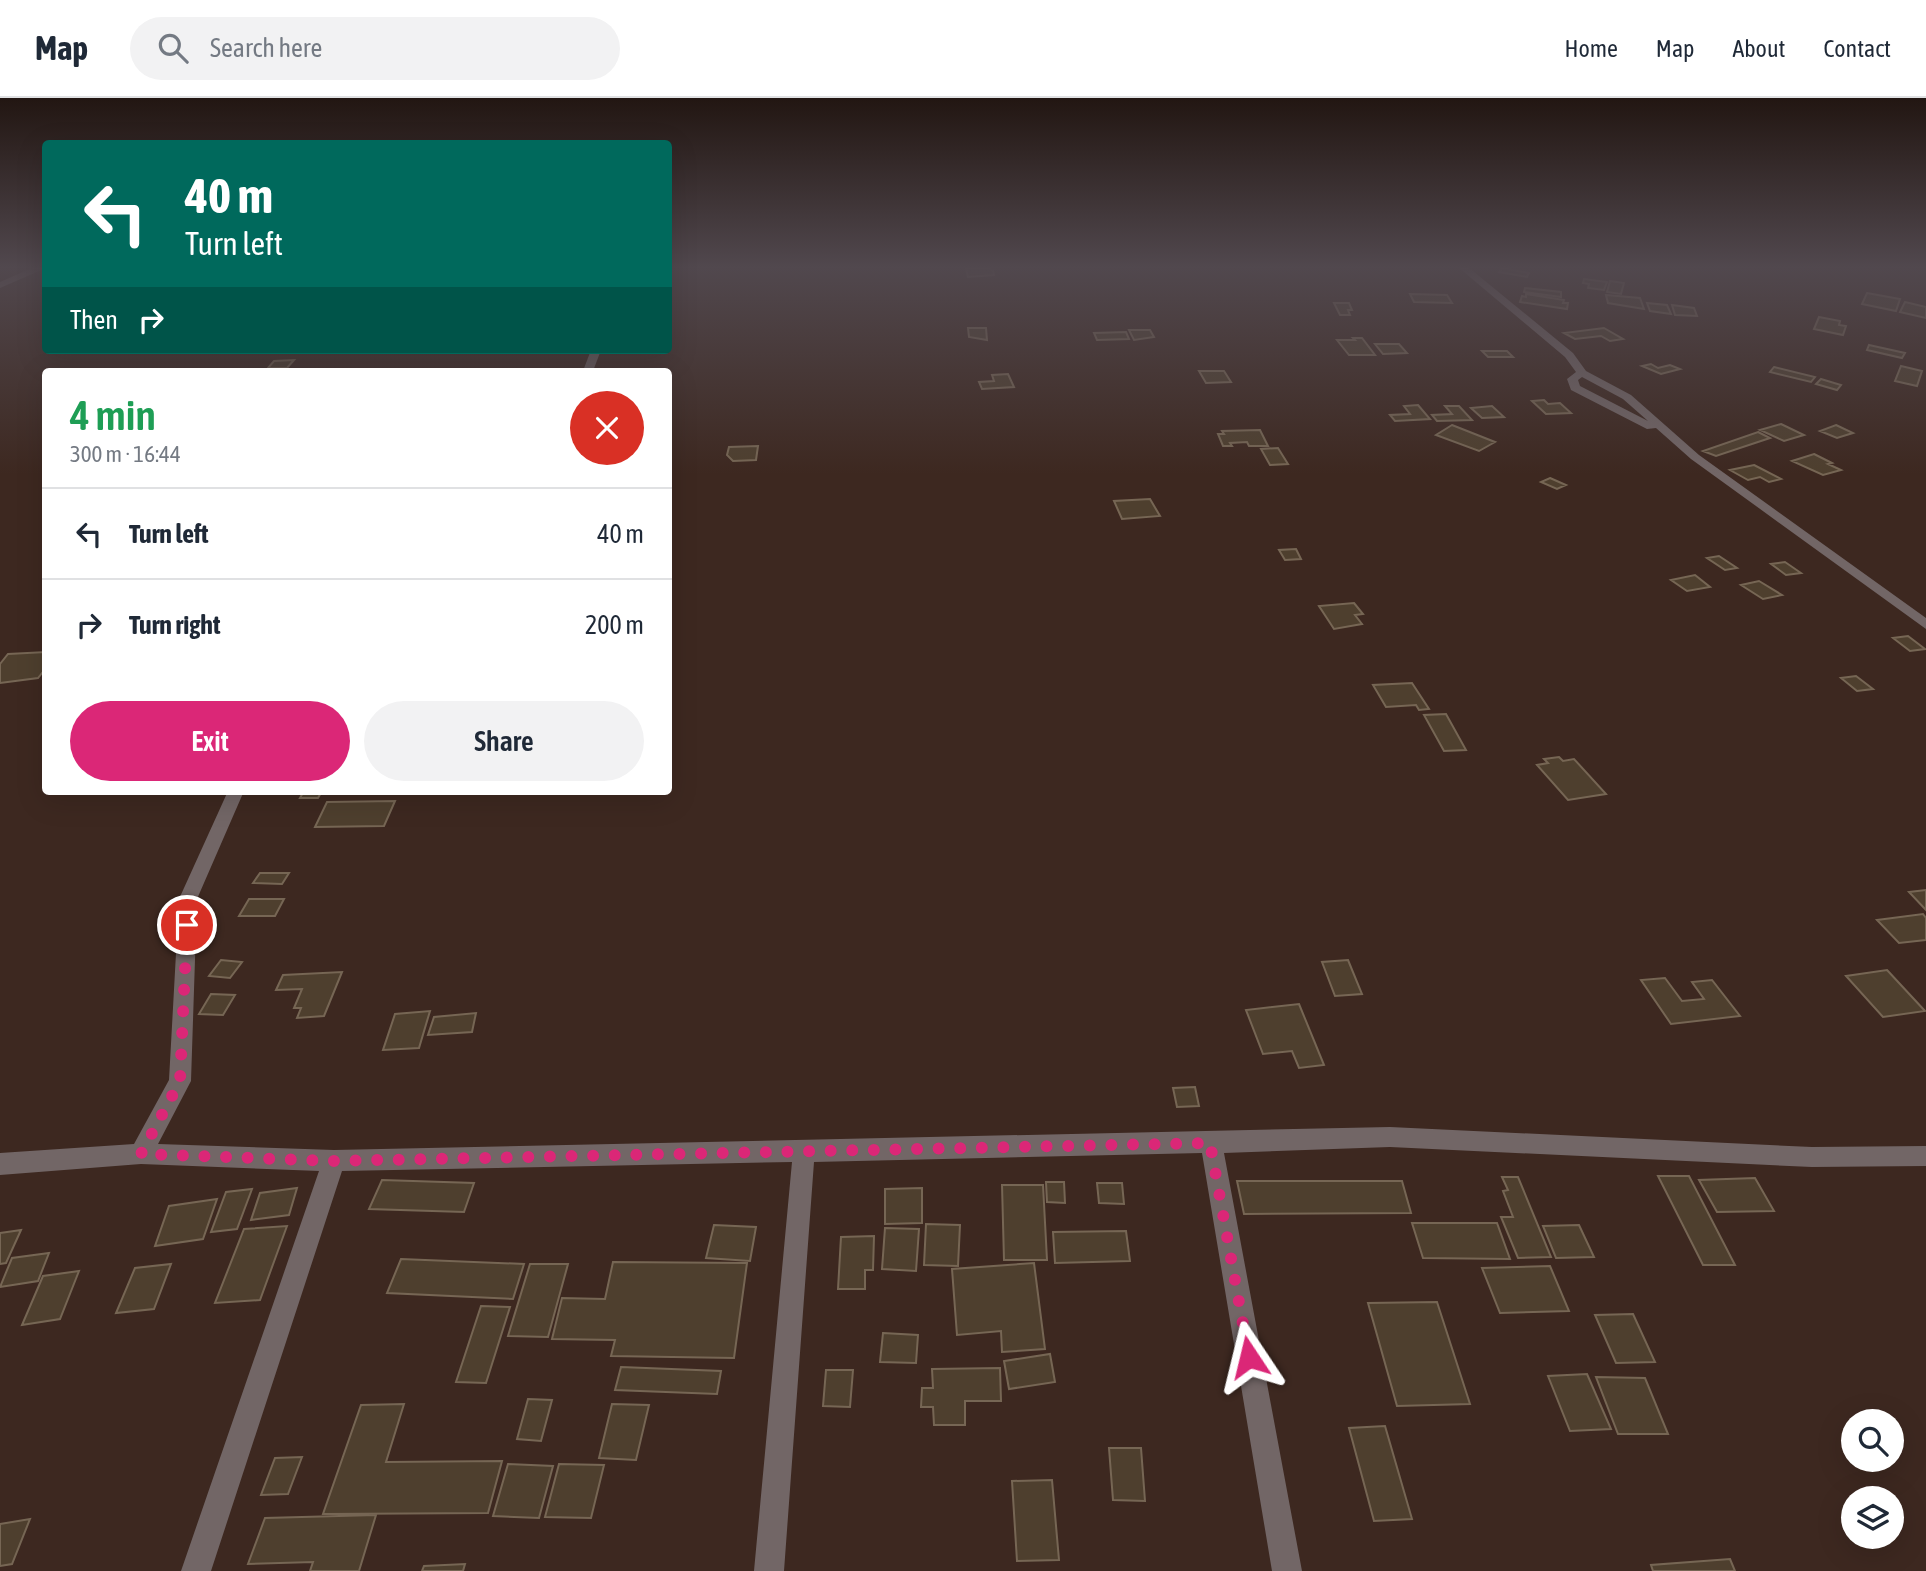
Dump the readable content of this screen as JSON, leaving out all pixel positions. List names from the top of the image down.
{
  "page": {
    "header": "Map",
    "search": "Search here",
    "nav": [
      "Home",
      "Map",
      "About",
      "Contact"
    ],
    "turn": ["40 m", "Turn left"],
    "then": "Then",
    "heading": ["4 min", "300 m · 16:44"],
    "list": [
      {
        "name": "Turn left",
        "value": "40 m"
      },
      {
        "name": "Turn right",
        "value": "200 m"
      }
    ],
    "buttons": ["Exit", "Share"]
  }
}
